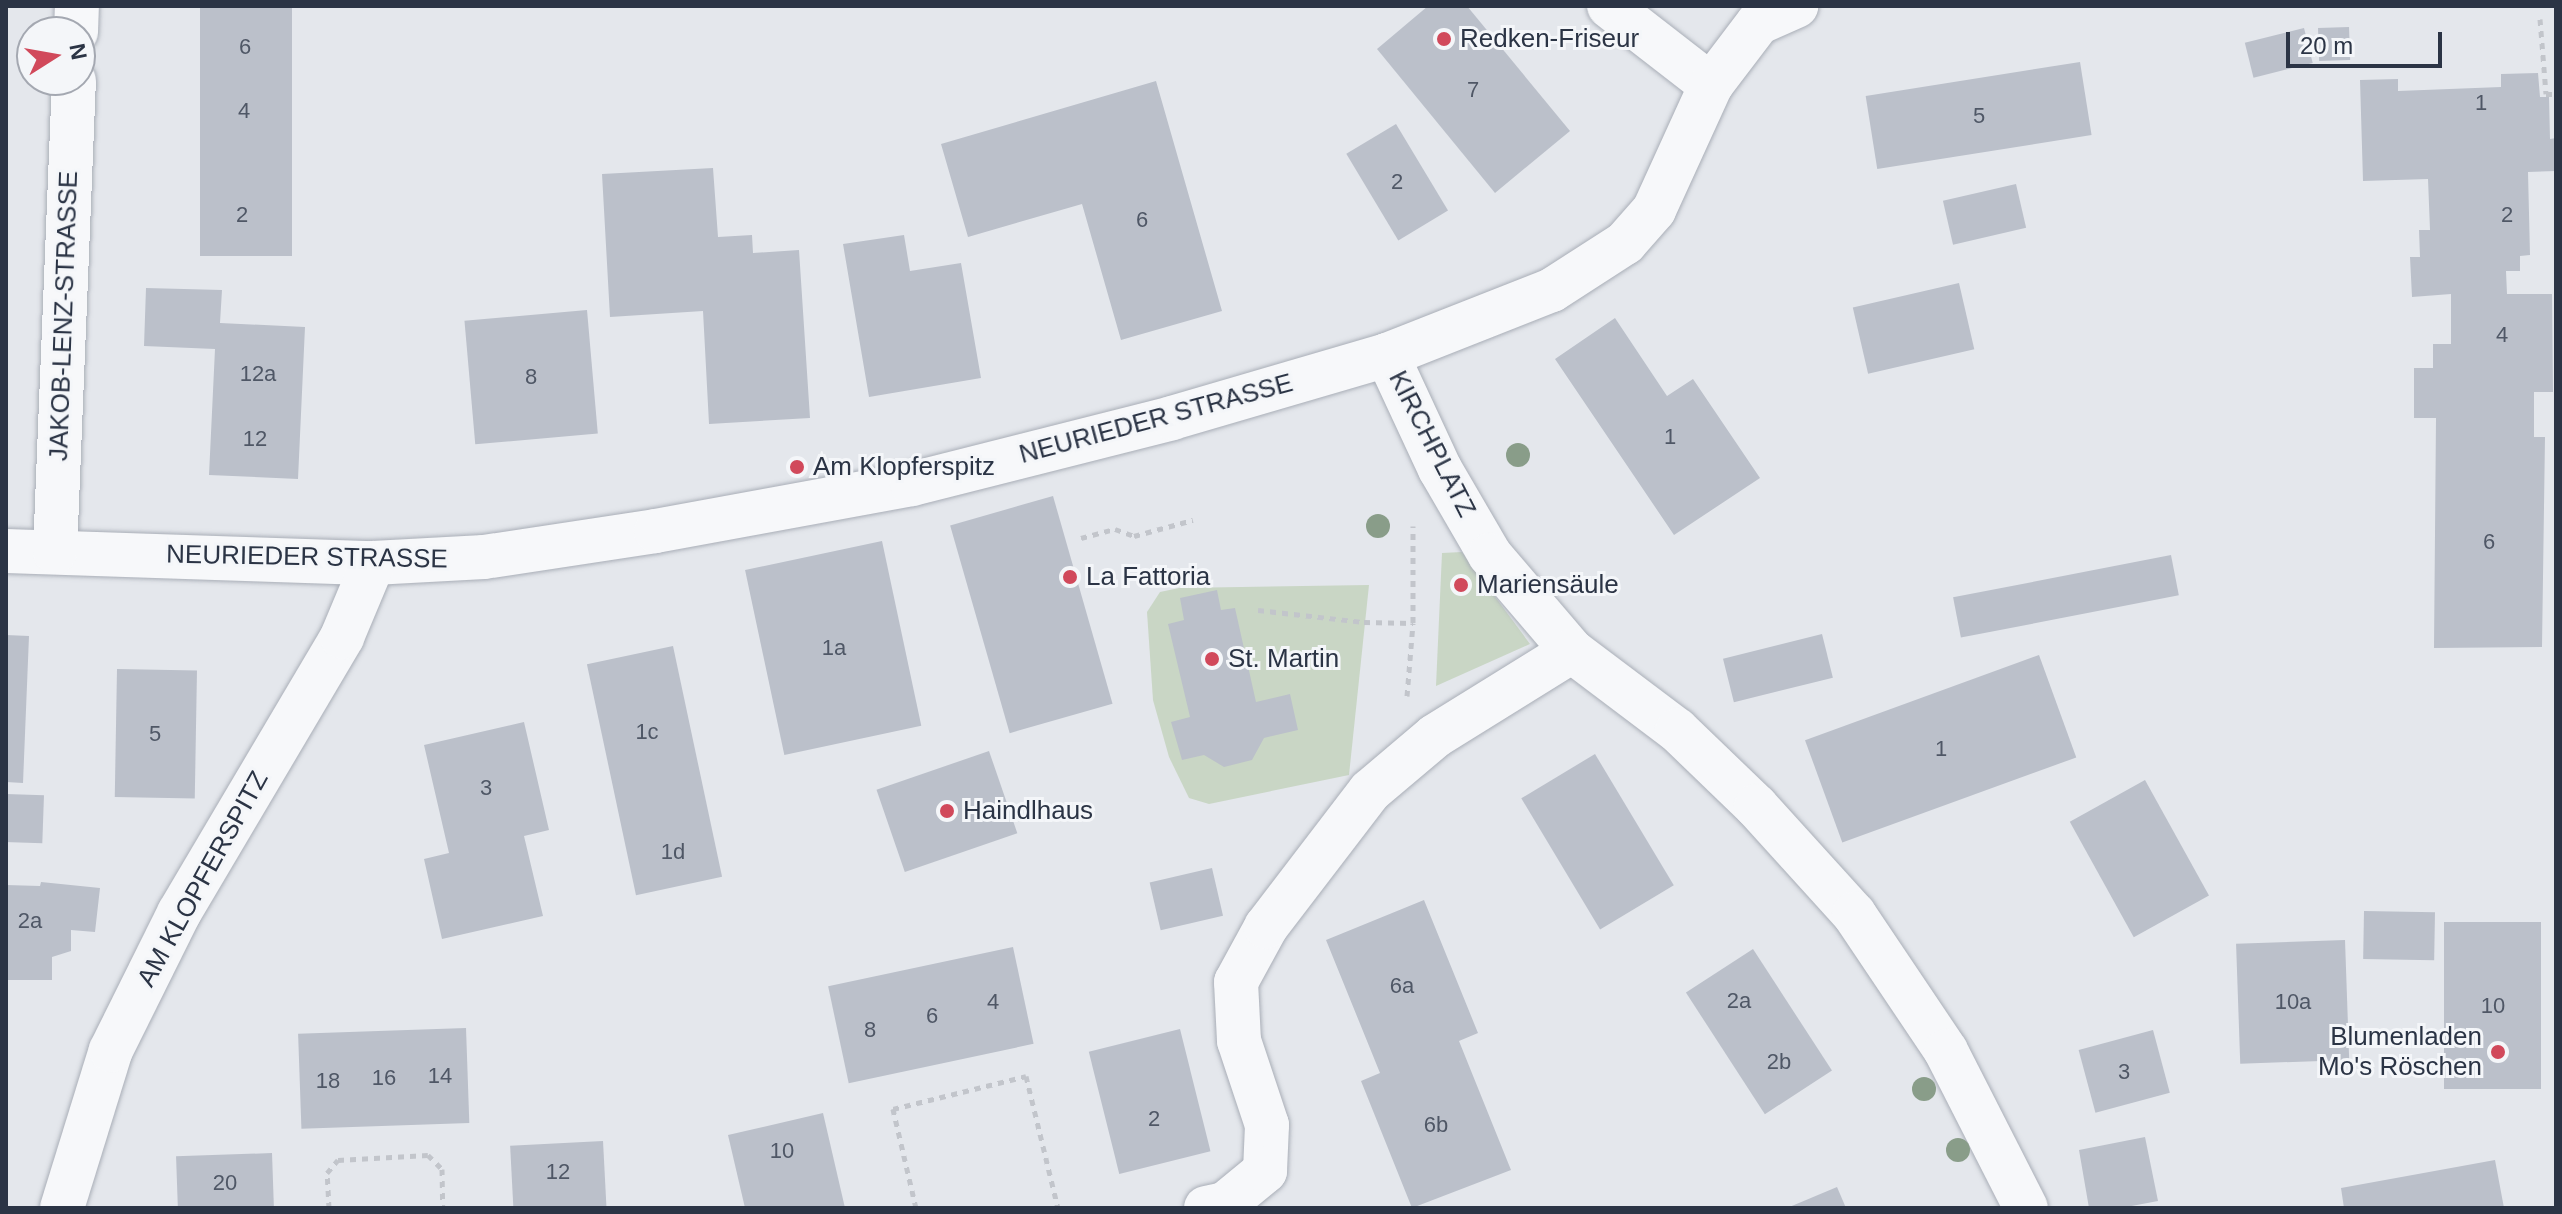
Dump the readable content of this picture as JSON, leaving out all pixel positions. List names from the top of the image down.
{
  "streets": {
    "street": [
      "JAKOB-LENZ-STRASSE",
      "NEURIEDER STRASSE",
      "KIRCHPLATZ",
      "AM KLOPFERSPITZ"
    ]
  },
  "crossings": [
    ["JAKOB-LENZ-STRASSE", "NEURIEDER STRASSE"],
    ["NEURIEDER STRASSE", "KIRCHPLATZ"],
    ["NEURIEDER STRASSE", "AM KLOPFERSPITZ"]
  ],
  "places": [
    "Redken-Friseur",
    "Am Klopferspitz",
    "La Fattoria",
    "Mariensäule",
    "St. Martin",
    "Haindlhaus",
    "Blumenladen Mo's Röschen"
  ],
  "house_numbers": [
    "6",
    "7",
    "1",
    "4",
    "5",
    "2",
    "2",
    "2",
    "6",
    "4",
    "12a",
    "8",
    "1",
    "12",
    "6",
    "1a",
    "1c",
    "5",
    "1",
    "3",
    "1d",
    "2a",
    "6a",
    "2a",
    "4",
    "10a",
    "10",
    "6",
    "8",
    "2b",
    "3",
    "14",
    "16",
    "18",
    "2",
    "6b",
    "10",
    "12",
    "20"
  ],
  "scale_bar": "20 m",
  "north": "right"
}
